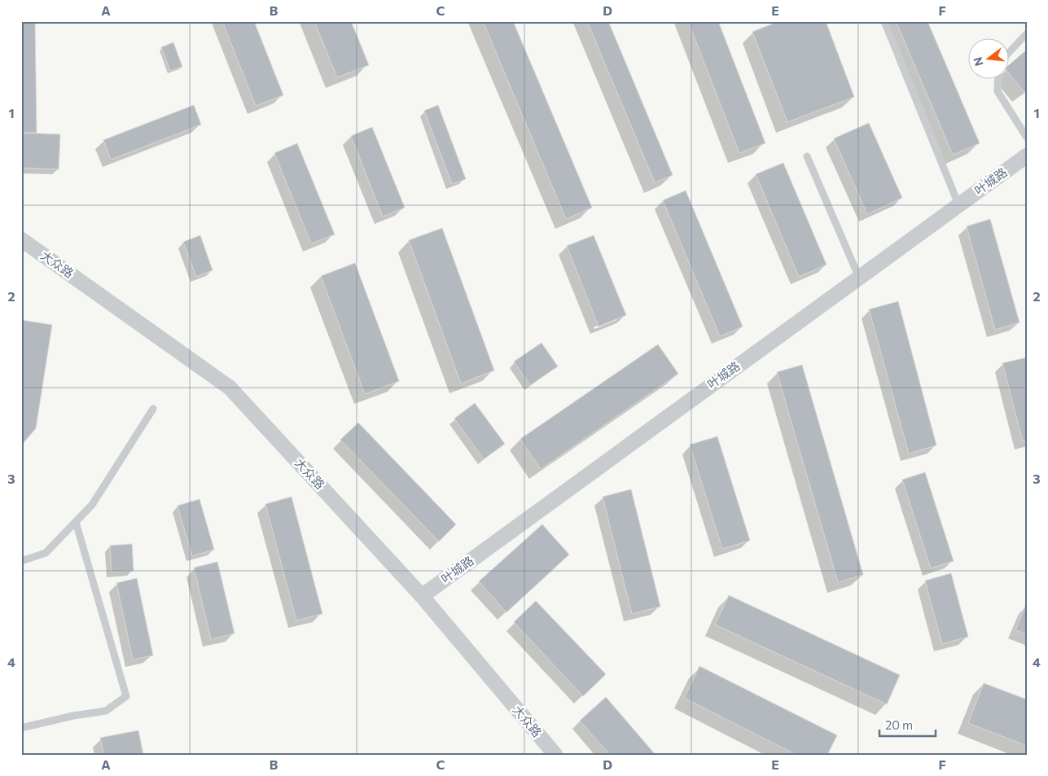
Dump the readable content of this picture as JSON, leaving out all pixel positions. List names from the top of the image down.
{
  "streets": {
    "street": ["叶城路", "大众路"]
  },
  "crossings": [
    ["叶城路", "大众路"]
  ],
  "scale_bar": "20 m",
  "north": "left",
  "grid": {
    "columns": [
      "A",
      "B",
      "C",
      "D",
      "E",
      "F"
    ],
    "rows": [
      "1",
      "2",
      "3",
      "4"
    ]
  }
}
